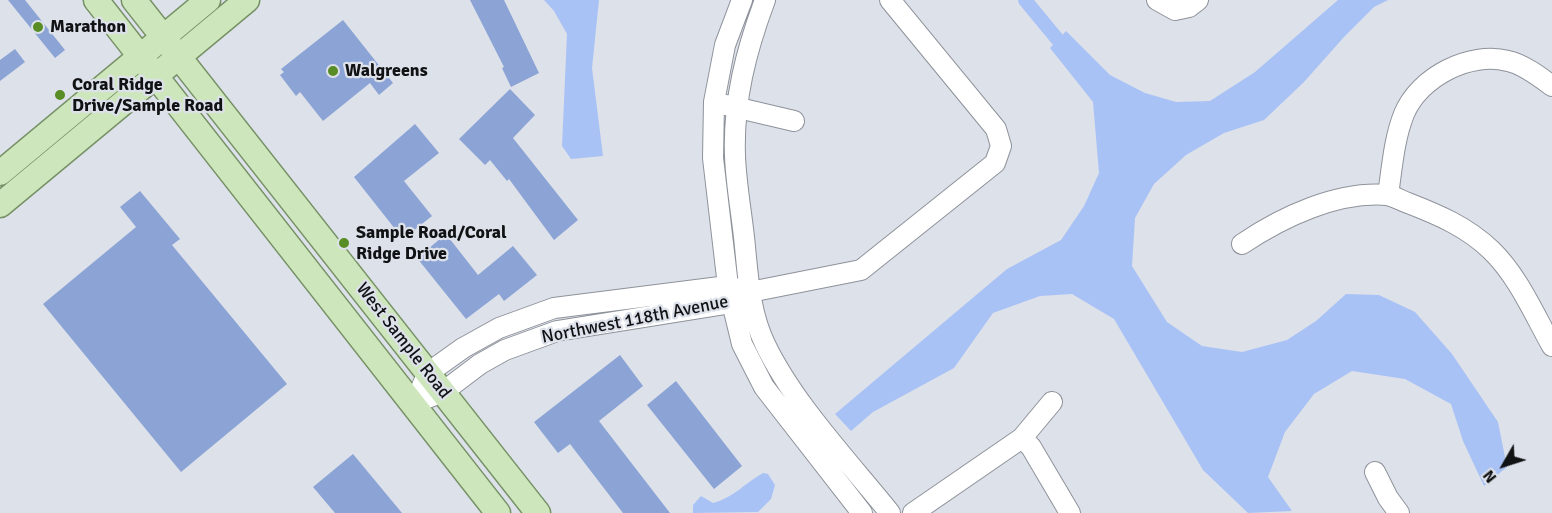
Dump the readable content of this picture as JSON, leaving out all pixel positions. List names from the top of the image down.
{
  "streets": {
    "main road": ["West Sample Road"],
    "street": ["Northwest 118th Avenue"]
  },
  "crossings": [
    ["Northwest 118th Avenue", "West Sample Road"]
  ],
  "places": [
    "Marathon",
    "Walgreens",
    "Coral Ridge Drive/Sample Road",
    "Sample Road/Coral Ridge Drive"
  ],
  "north": "bottom left"
}
